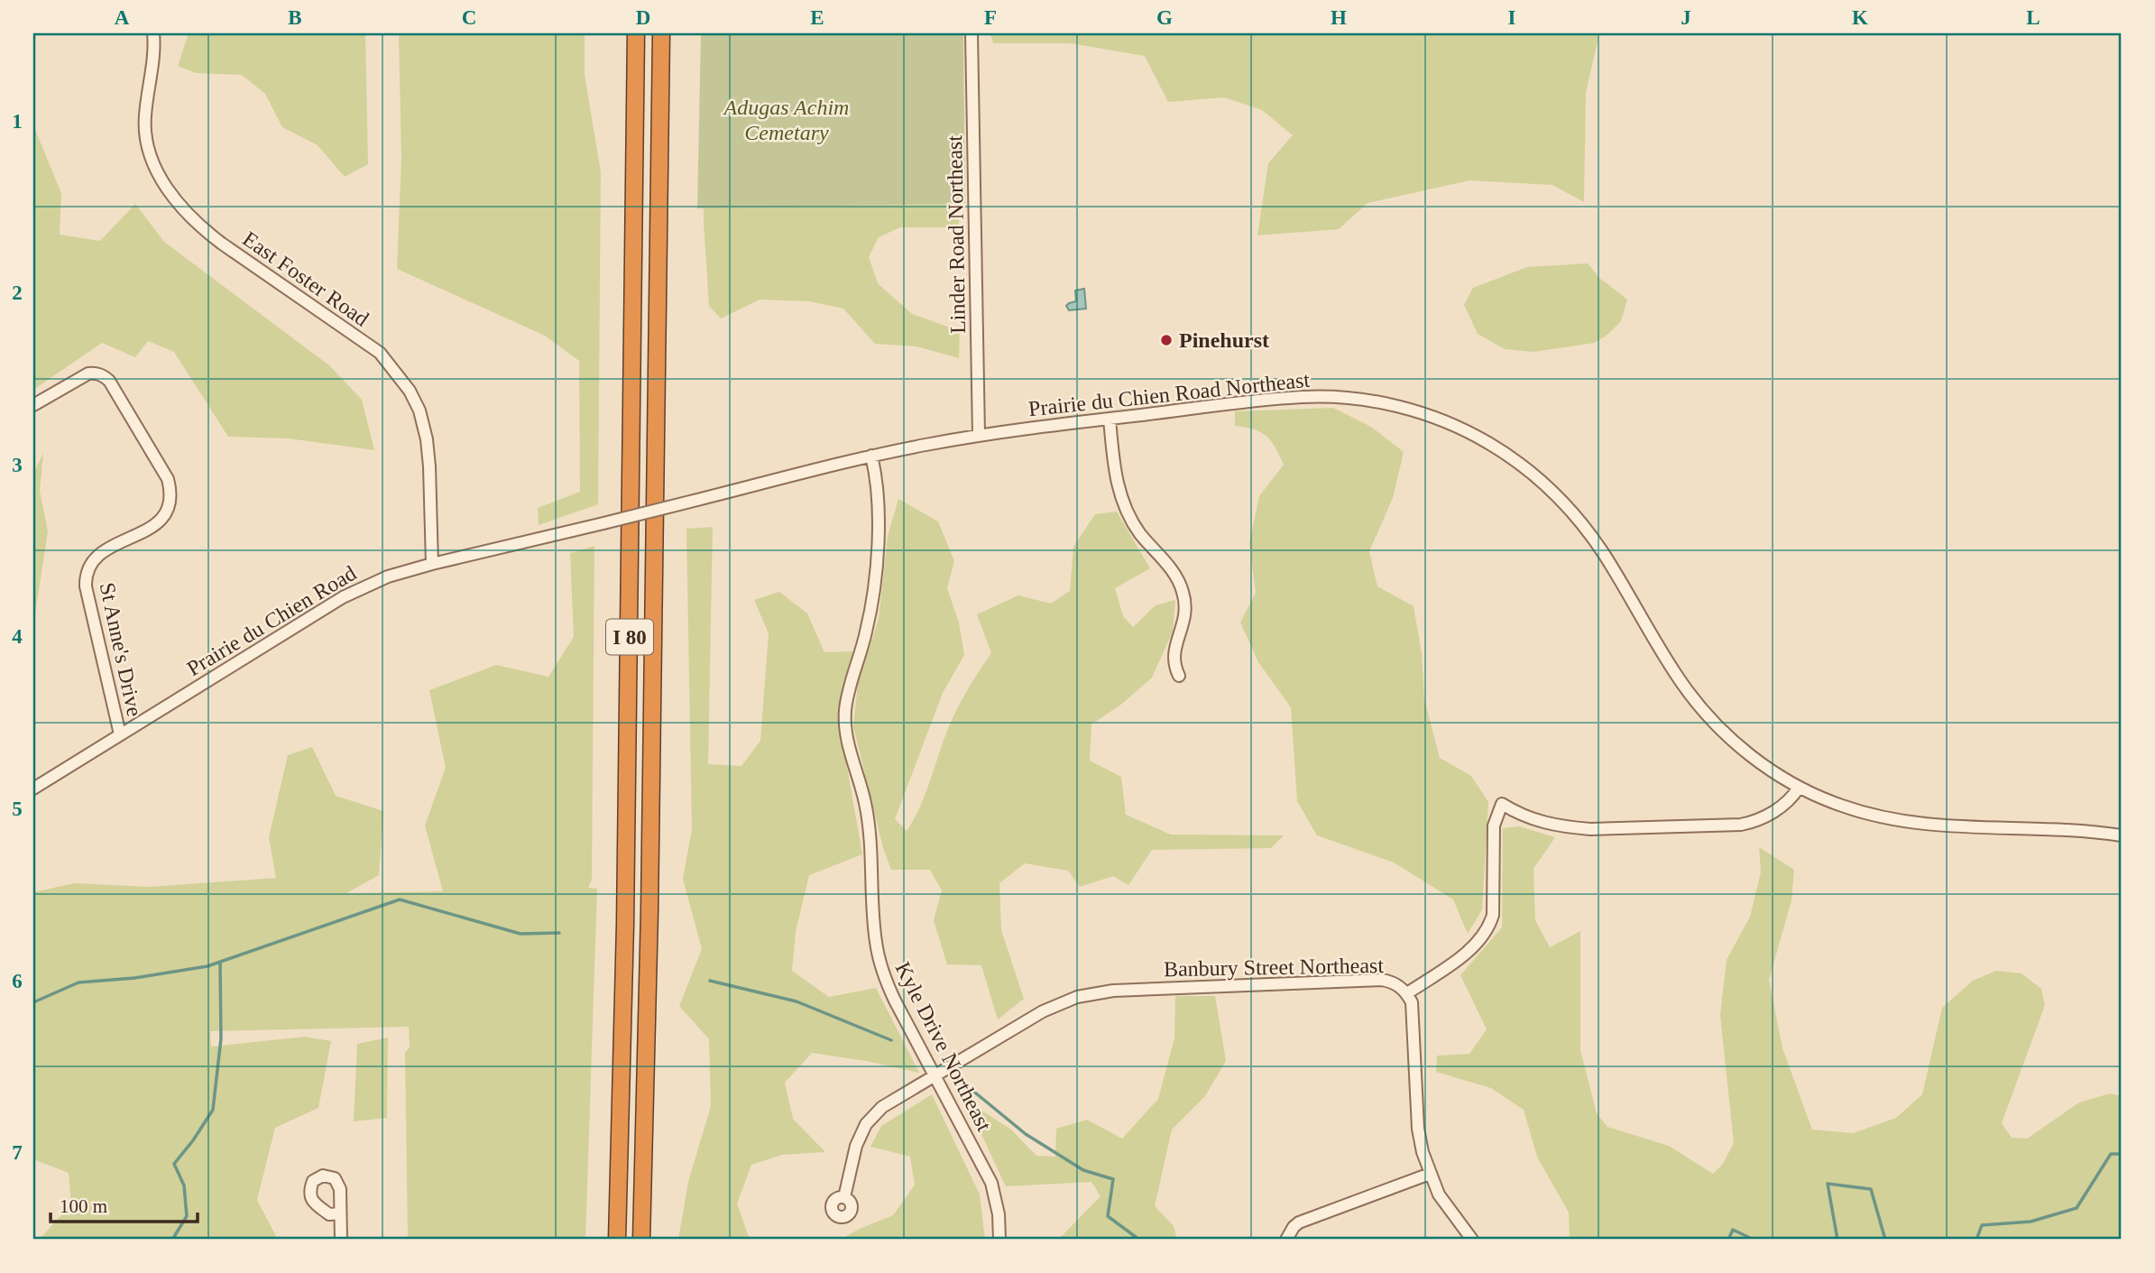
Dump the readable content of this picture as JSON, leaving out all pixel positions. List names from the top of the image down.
{
  "streets": {
    "highway": ["I 80"],
    "street": [
      "Linder Road Northeast",
      "East Foster Road",
      "Prairie du Chien Road Northeast",
      "Prairie du Chien Road",
      "St Anne's Drive",
      "Banbury Street Northeast",
      "Kyle Drive Northeast"
    ]
  },
  "crossings": [
    ["Linder Road Northeast", "Prairie du Chien Road Northeast"],
    ["East Foster Road", "Prairie du Chien Road"],
    ["Prairie du Chien Road Northeast", "Prairie du Chien Road"],
    ["Prairie du Chien Road Northeast", "Kyle Drive Northeast"],
    ["Prairie du Chien Road", "St Anne's Drive"],
    ["Banbury Street Northeast", "Kyle Drive Northeast"]
  ],
  "parks": ["Adugas Achim Cemetary"],
  "places": ["Pinehurst"],
  "scale_bar": "100 m",
  "grid": {
    "columns": [
      "A",
      "B",
      "C",
      "D",
      "E",
      "F",
      "G",
      "H",
      "I",
      "J",
      "K",
      "L"
    ],
    "rows": [
      "1",
      "2",
      "3",
      "4",
      "5",
      "6",
      "7"
    ]
  }
}
